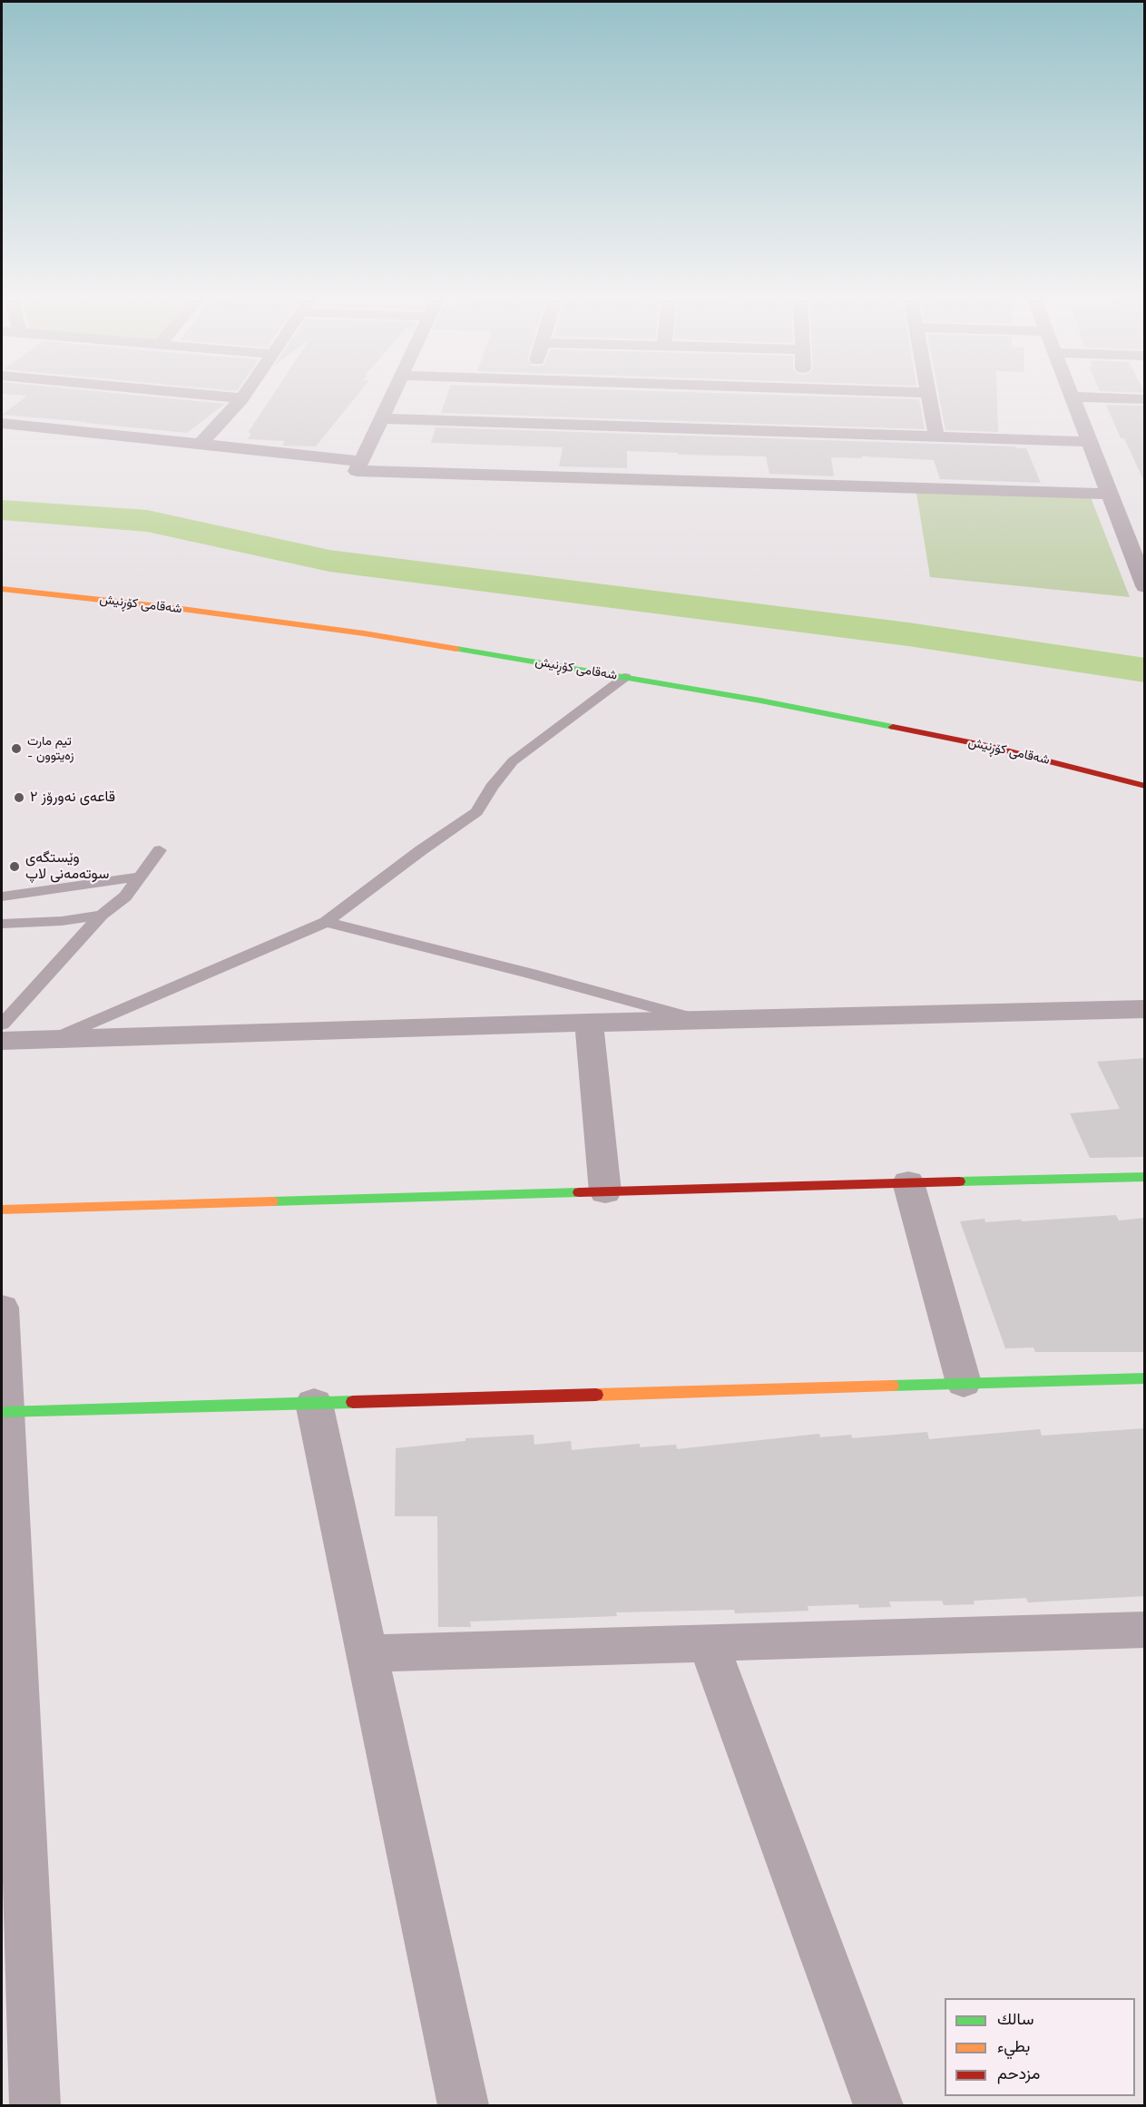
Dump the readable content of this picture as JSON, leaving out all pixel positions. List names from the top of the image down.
{
  "streets": {
    "street": ["شەقامی کۆڕنیش"]
  },
  "places": ["تیم مارت - زەیتوون", "قاعەی نەورۆز ٢", "وێستگەی سوتەمەنی لاپ"],
  "legend": ["سالك", "بطيء", "مزدحم"]
}
